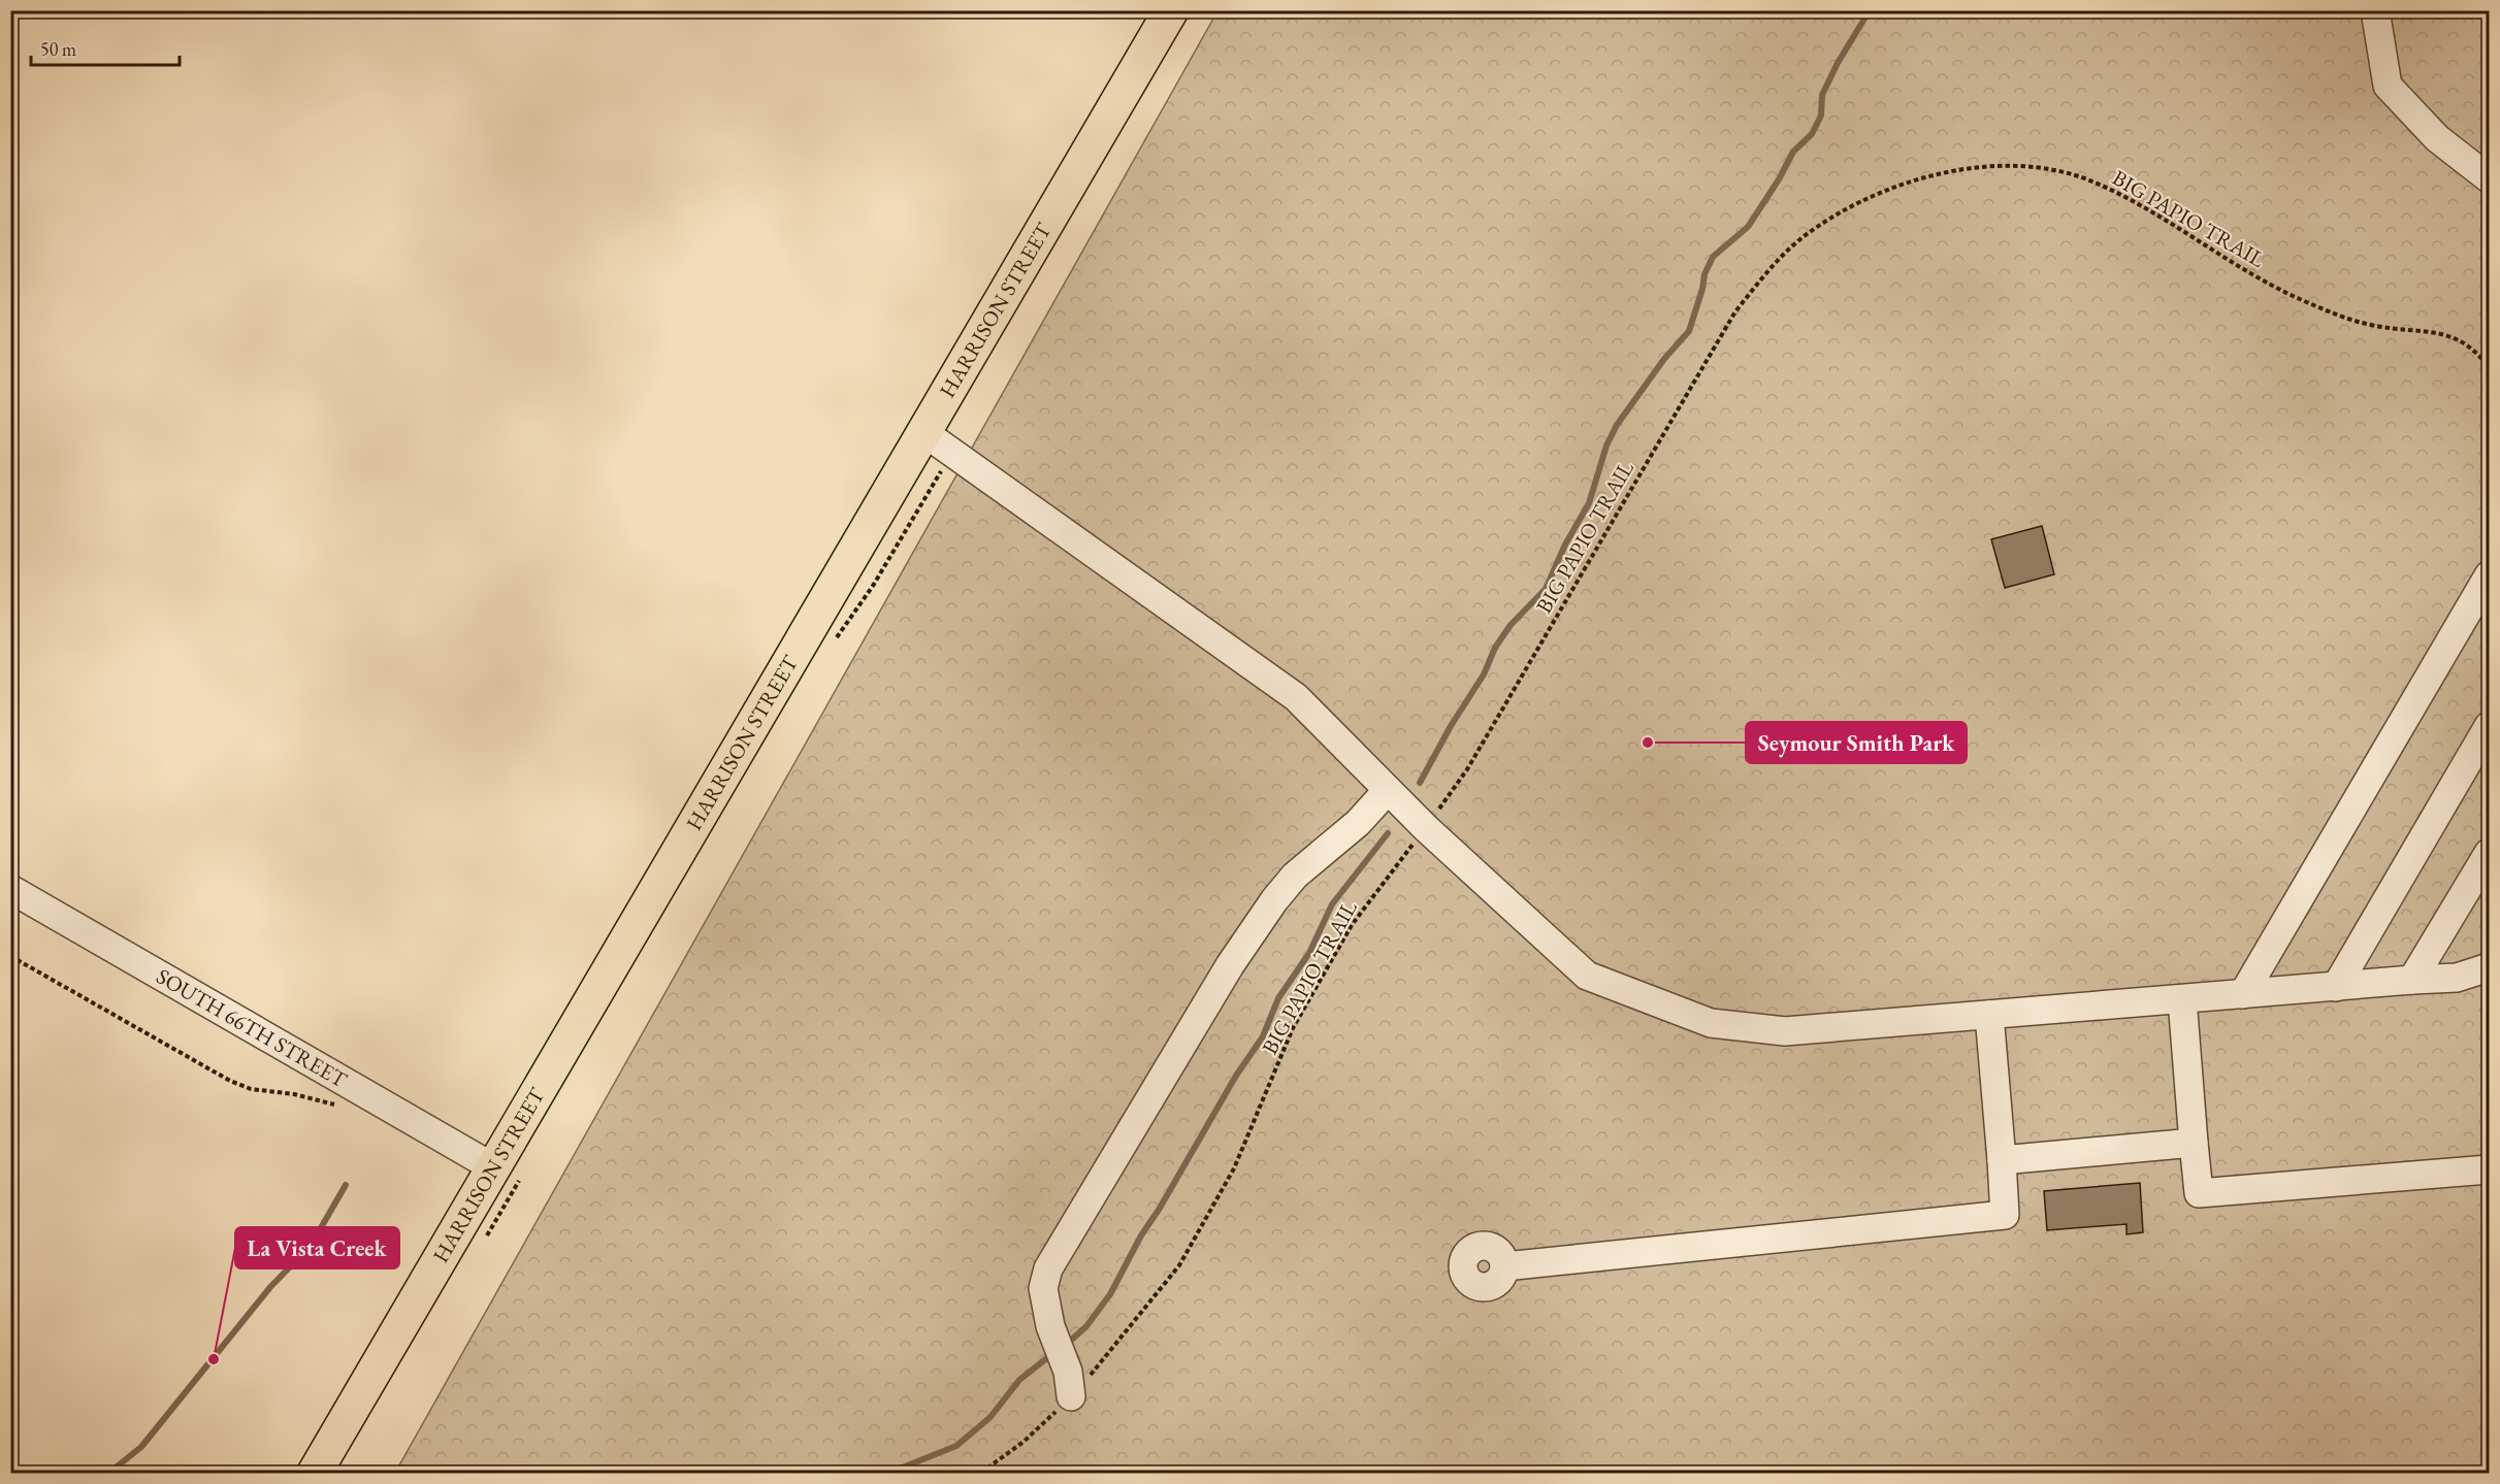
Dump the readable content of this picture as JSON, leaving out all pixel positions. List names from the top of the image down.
{
  "streets": {
    "main road": ["HARRISON STREET"],
    "street": ["SOUTH 66TH STREET"],
    "path": ["BIG PAPIO TRAIL"]
  },
  "crossings": [
    ["HARRISON STREET", "SOUTH 66TH STREET"]
  ],
  "places": ["Seymour Smith Park", "La Vista Creek"],
  "scale_bar": "50 m"
}
